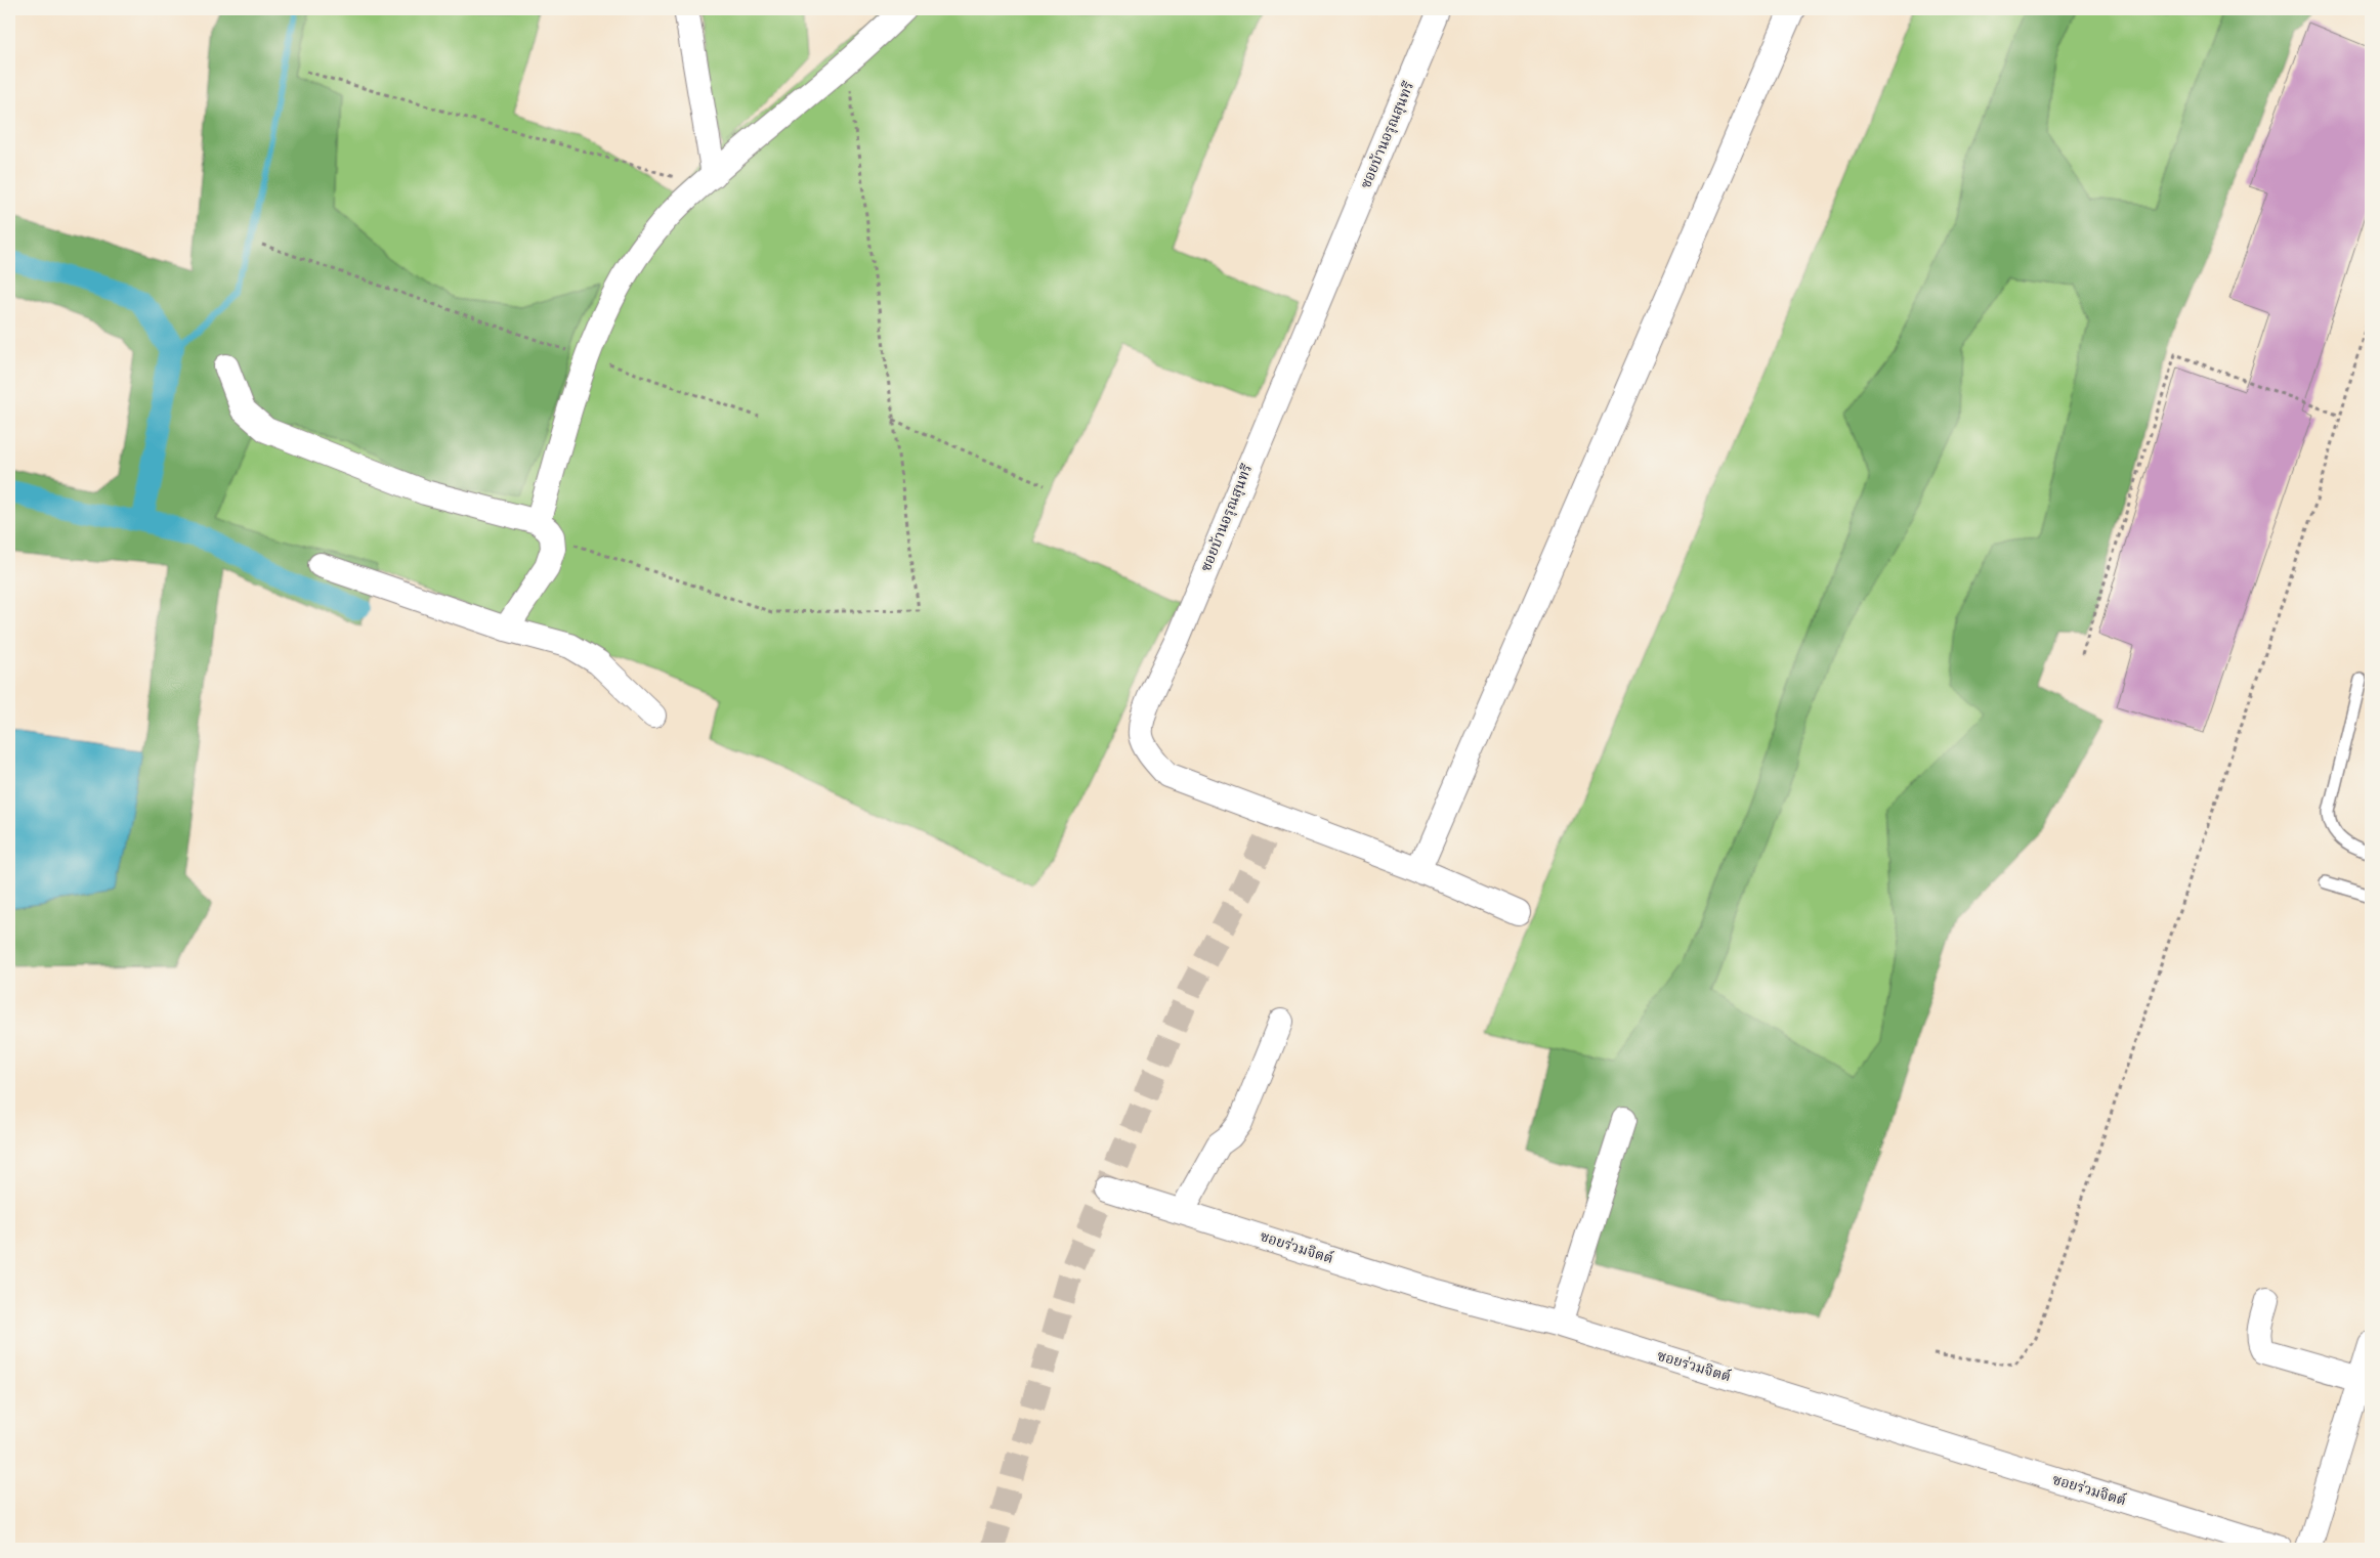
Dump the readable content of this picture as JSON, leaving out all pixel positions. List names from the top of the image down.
{
  "streets": {
    "street": ["ซอยบ้านอรุณสุนทรี", "ซอยร่วมจิตต์"]
  }
}
